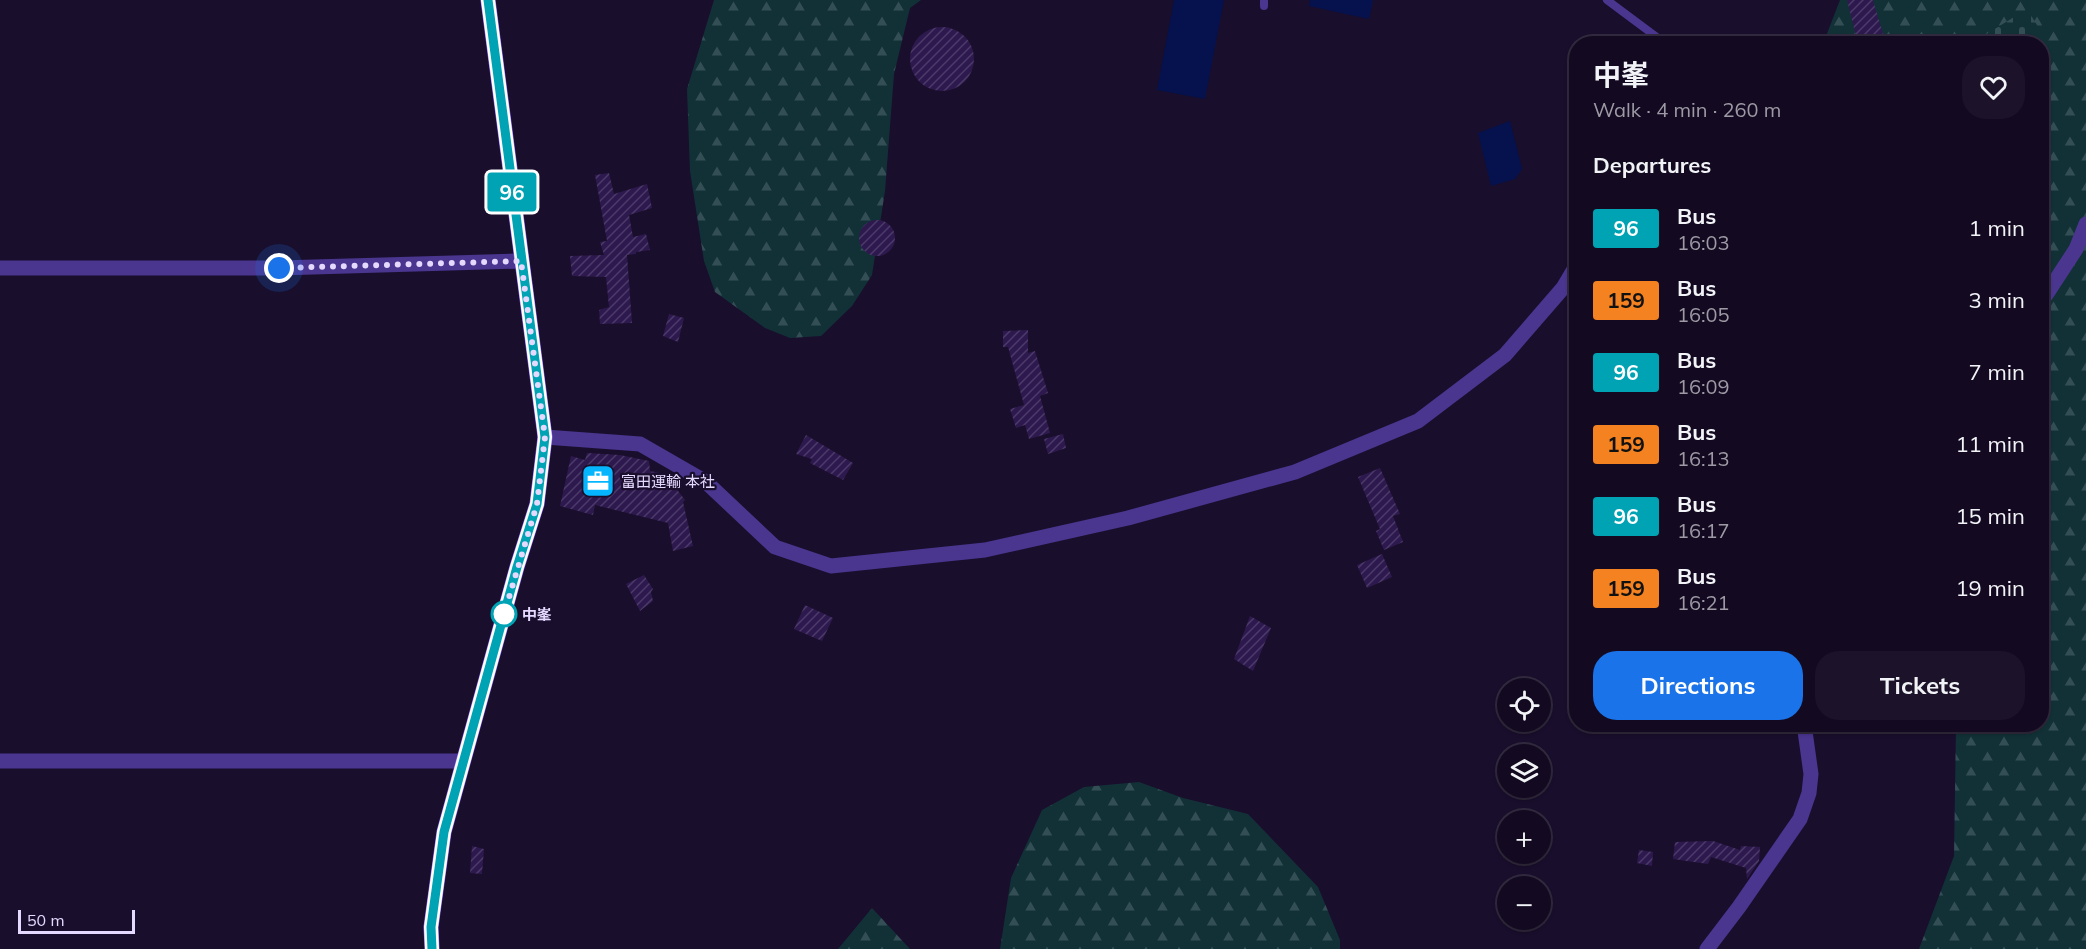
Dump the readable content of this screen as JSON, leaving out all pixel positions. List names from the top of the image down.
{
  "places": {
    "office": ["富田運輸 本社"],
    "other": ["中峯"]
  },
  "lines": ["bus line 96"],
  "scale_bar": "50 m",
  "page": {
    "on_map": "96",
    "heading": [
      ["中峯", "Walk · 4 min · 260 m"],
      "Departures"
    ],
    "list": [
      {
        "mark": "96",
        "name": "Bus",
        "note": "16:03",
        "value": "1 min"
      },
      {
        "mark": "159",
        "name": "Bus",
        "note": "16:05",
        "value": "3 min"
      },
      {
        "mark": "96",
        "name": "Bus",
        "note": "16:09",
        "value": "7 min"
      },
      {
        "mark": "159",
        "name": "Bus",
        "note": "16:13",
        "value": "11 min"
      },
      {
        "mark": "96",
        "name": "Bus",
        "note": "16:17",
        "value": "15 min"
      },
      {
        "mark": "159",
        "name": "Bus",
        "note": "16:21",
        "value": "19 min"
      }
    ],
    "buttons": ["Directions", "Tickets"],
    "map_buttons": ["+", "−"],
    "scale": "50 m"
  }
}
